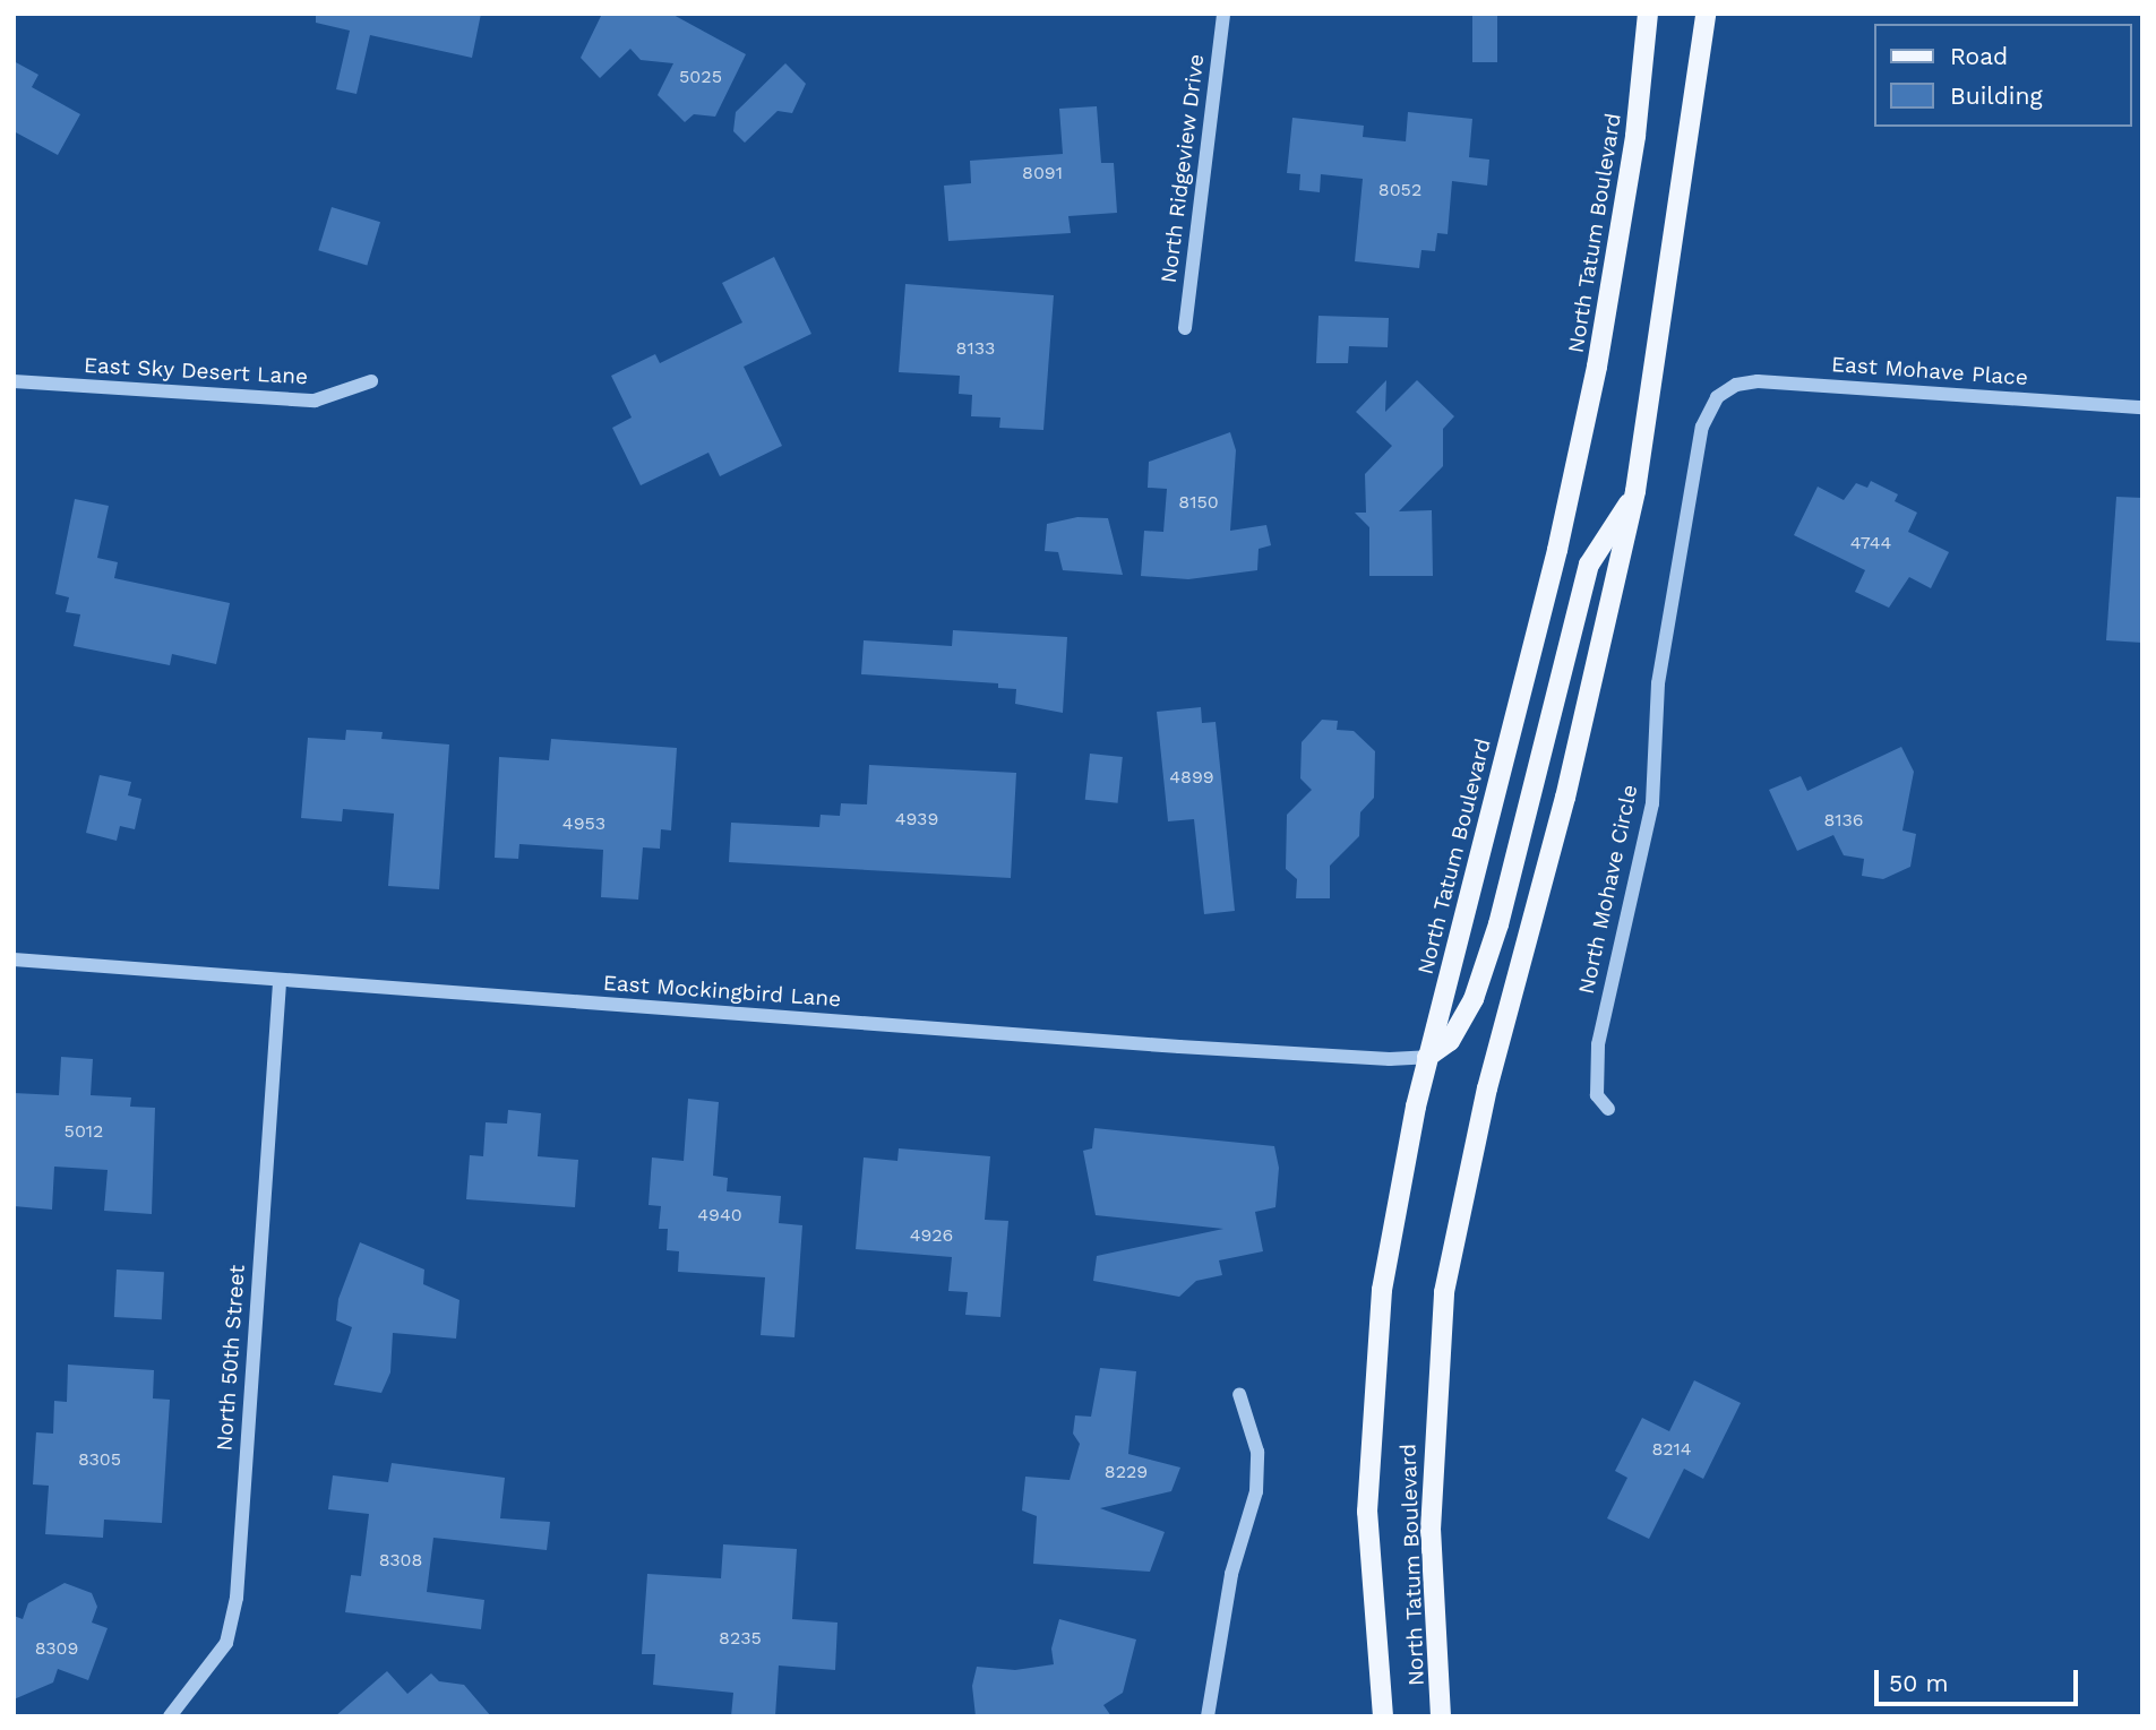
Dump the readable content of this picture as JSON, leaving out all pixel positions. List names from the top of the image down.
{
  "streets": {
    "main road": ["North Tatum Boulevard"],
    "street": [
      "North Ridgeview Drive",
      "East Sky Desert Lane",
      "East Mohave Place",
      "North Mohave Circle",
      "East Mockingbird Lane",
      "North 50th Street"
    ]
  },
  "crossings": [
    ["North Tatum Boulevard", "East Mockingbird Lane"],
    ["East Mohave Place", "North Mohave Circle"],
    ["East Mockingbird Lane", "North 50th Street"]
  ],
  "house_numbers": [
    "5025",
    "8091",
    "8052",
    "8133",
    "8150",
    "4744",
    "4899",
    "4939",
    "8136",
    "4953",
    "5012",
    "4940",
    "4926",
    "8214",
    "8305",
    "8229",
    "8308",
    "8235",
    "8309"
  ],
  "legend": ["Road", "Building"],
  "scale_bar": "50 m"
}
